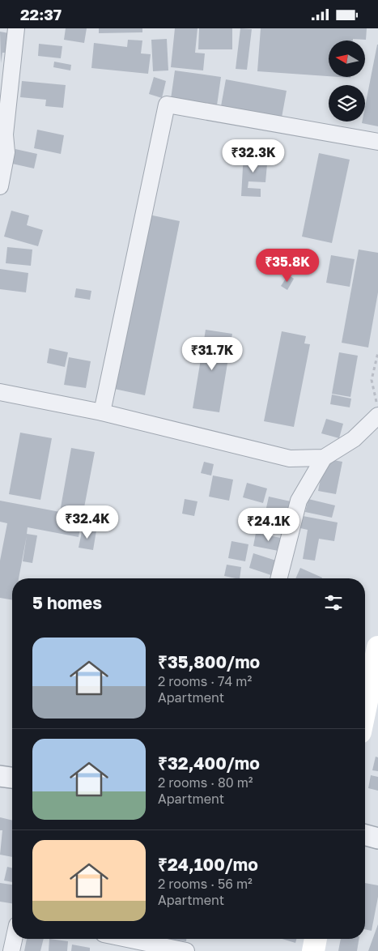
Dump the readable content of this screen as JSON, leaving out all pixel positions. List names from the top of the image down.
{
  "north": "left",
  "page": {
    "status": "22:37",
    "price": [
      "₹32.3K",
      "₹35.8K",
      "₹31.7K",
      "₹32.4K",
      "₹24.1K"
    ],
    "heading": "5 homes",
    "list": [
      {
        "name": "₹35,800/mo",
        "note": "2 rooms · 74 m² · Apartment"
      },
      {
        "name": "₹32,400/mo",
        "note": "2 rooms · 80 m² · Apartment"
      },
      {
        "name": "₹24,100/mo",
        "note": "2 rooms · 56 m² · Apartment"
      }
    ]
  }
}
